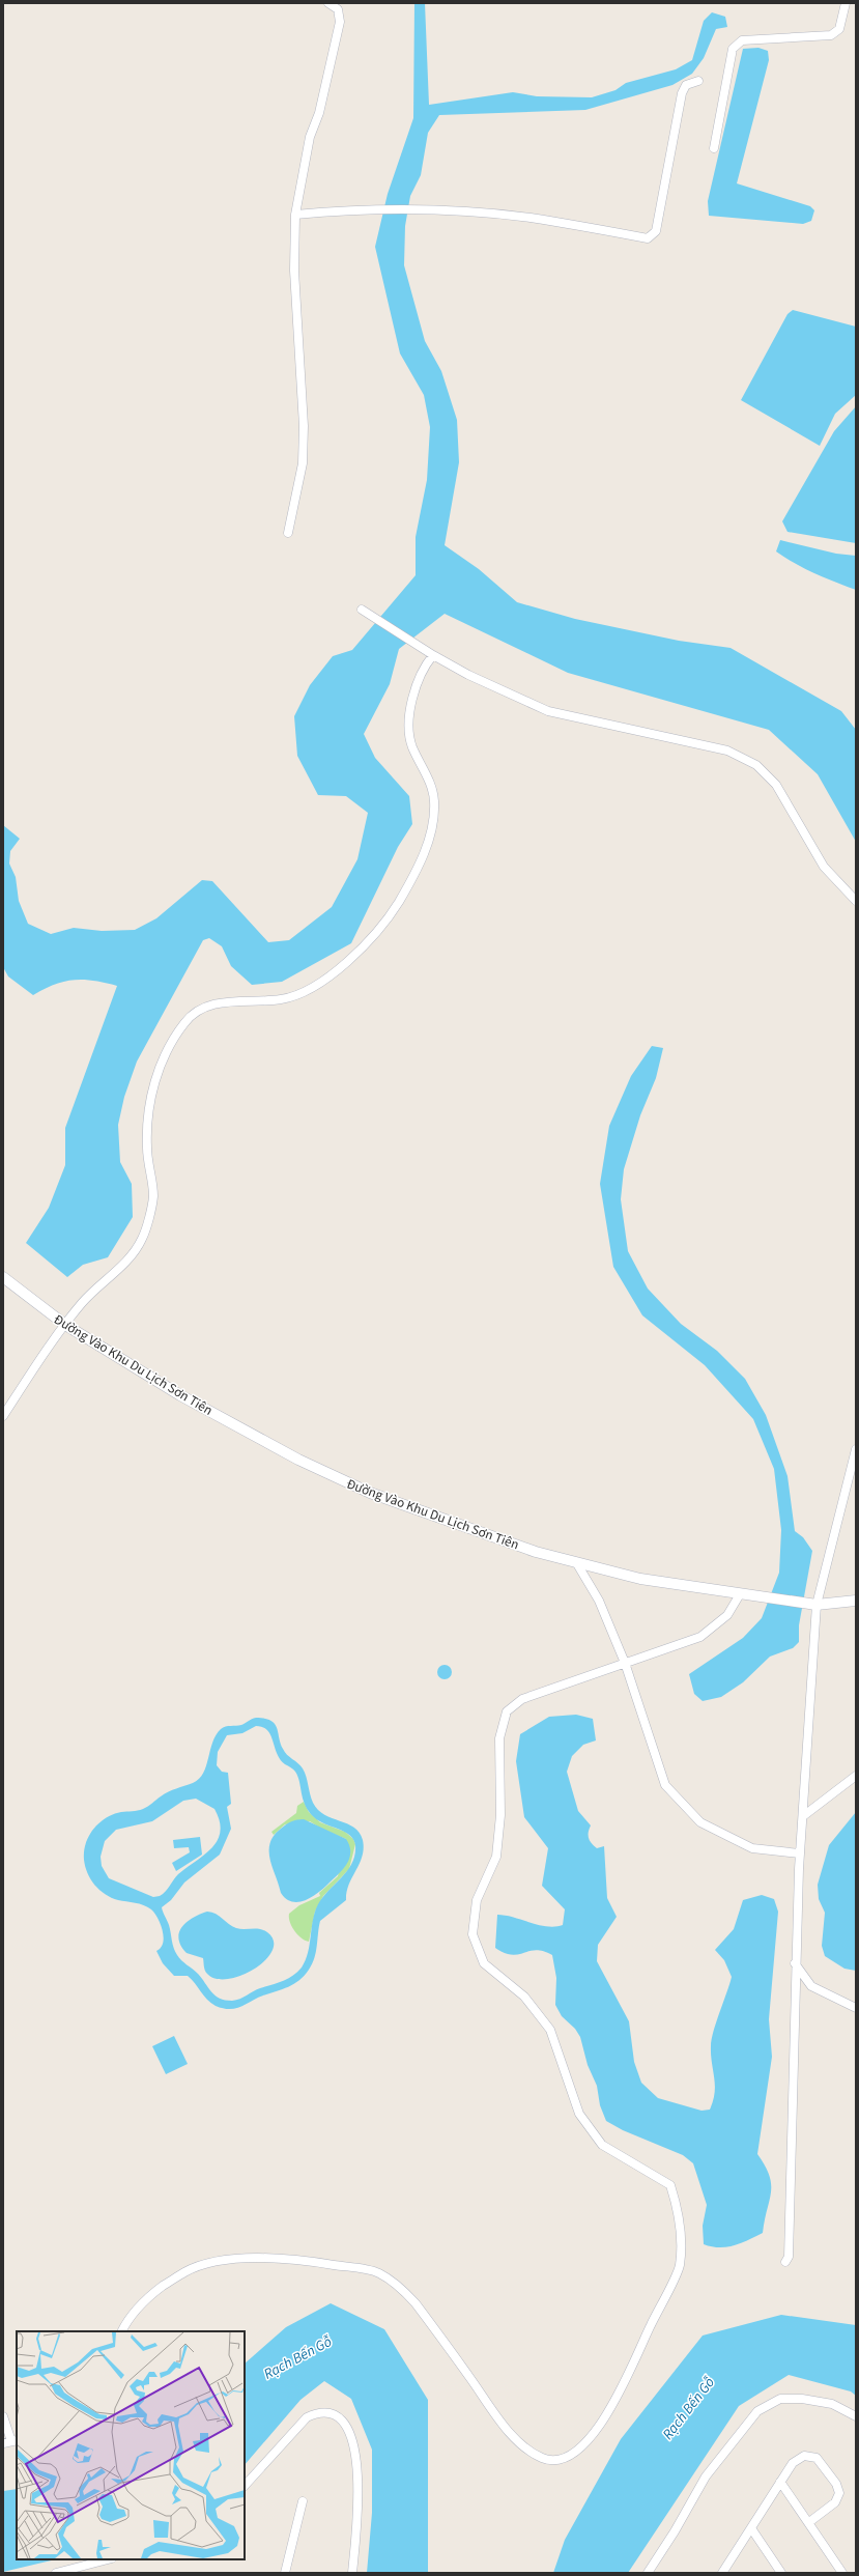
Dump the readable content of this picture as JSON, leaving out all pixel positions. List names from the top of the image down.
{
  "streets": {
    "street": ["Đường Vào Khu Du Lịch Sơn Tiên"]
  },
  "water": ["Rạch Bến Gỗ"]
}
